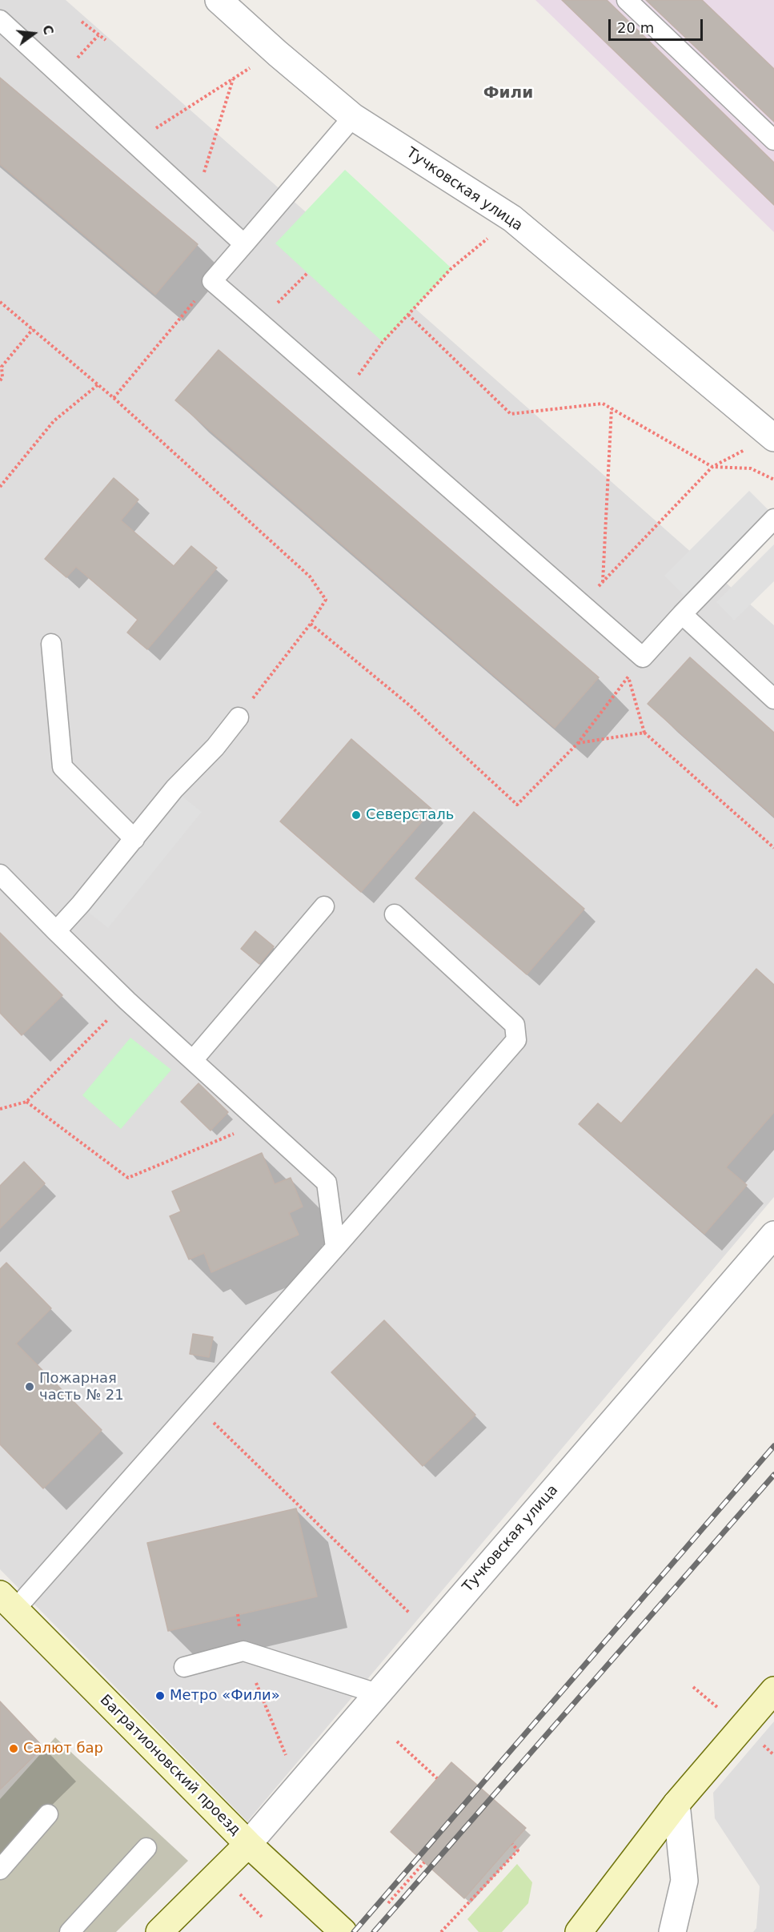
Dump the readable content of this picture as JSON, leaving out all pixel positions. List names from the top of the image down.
{
  "streets": {
    "street": ["Тучковская улица", "Багратионовский проезд"]
  },
  "crossings": [
    ["Тучковская улица", "Багратионовский проезд"]
  ],
  "districts": ["Фили"],
  "places": [
    "Северсталь",
    "Пожарная часть № 21",
    "Метро «Фили»",
    "Салют бар"
  ],
  "scale_bar": "20 m",
  "north": "right"
}
